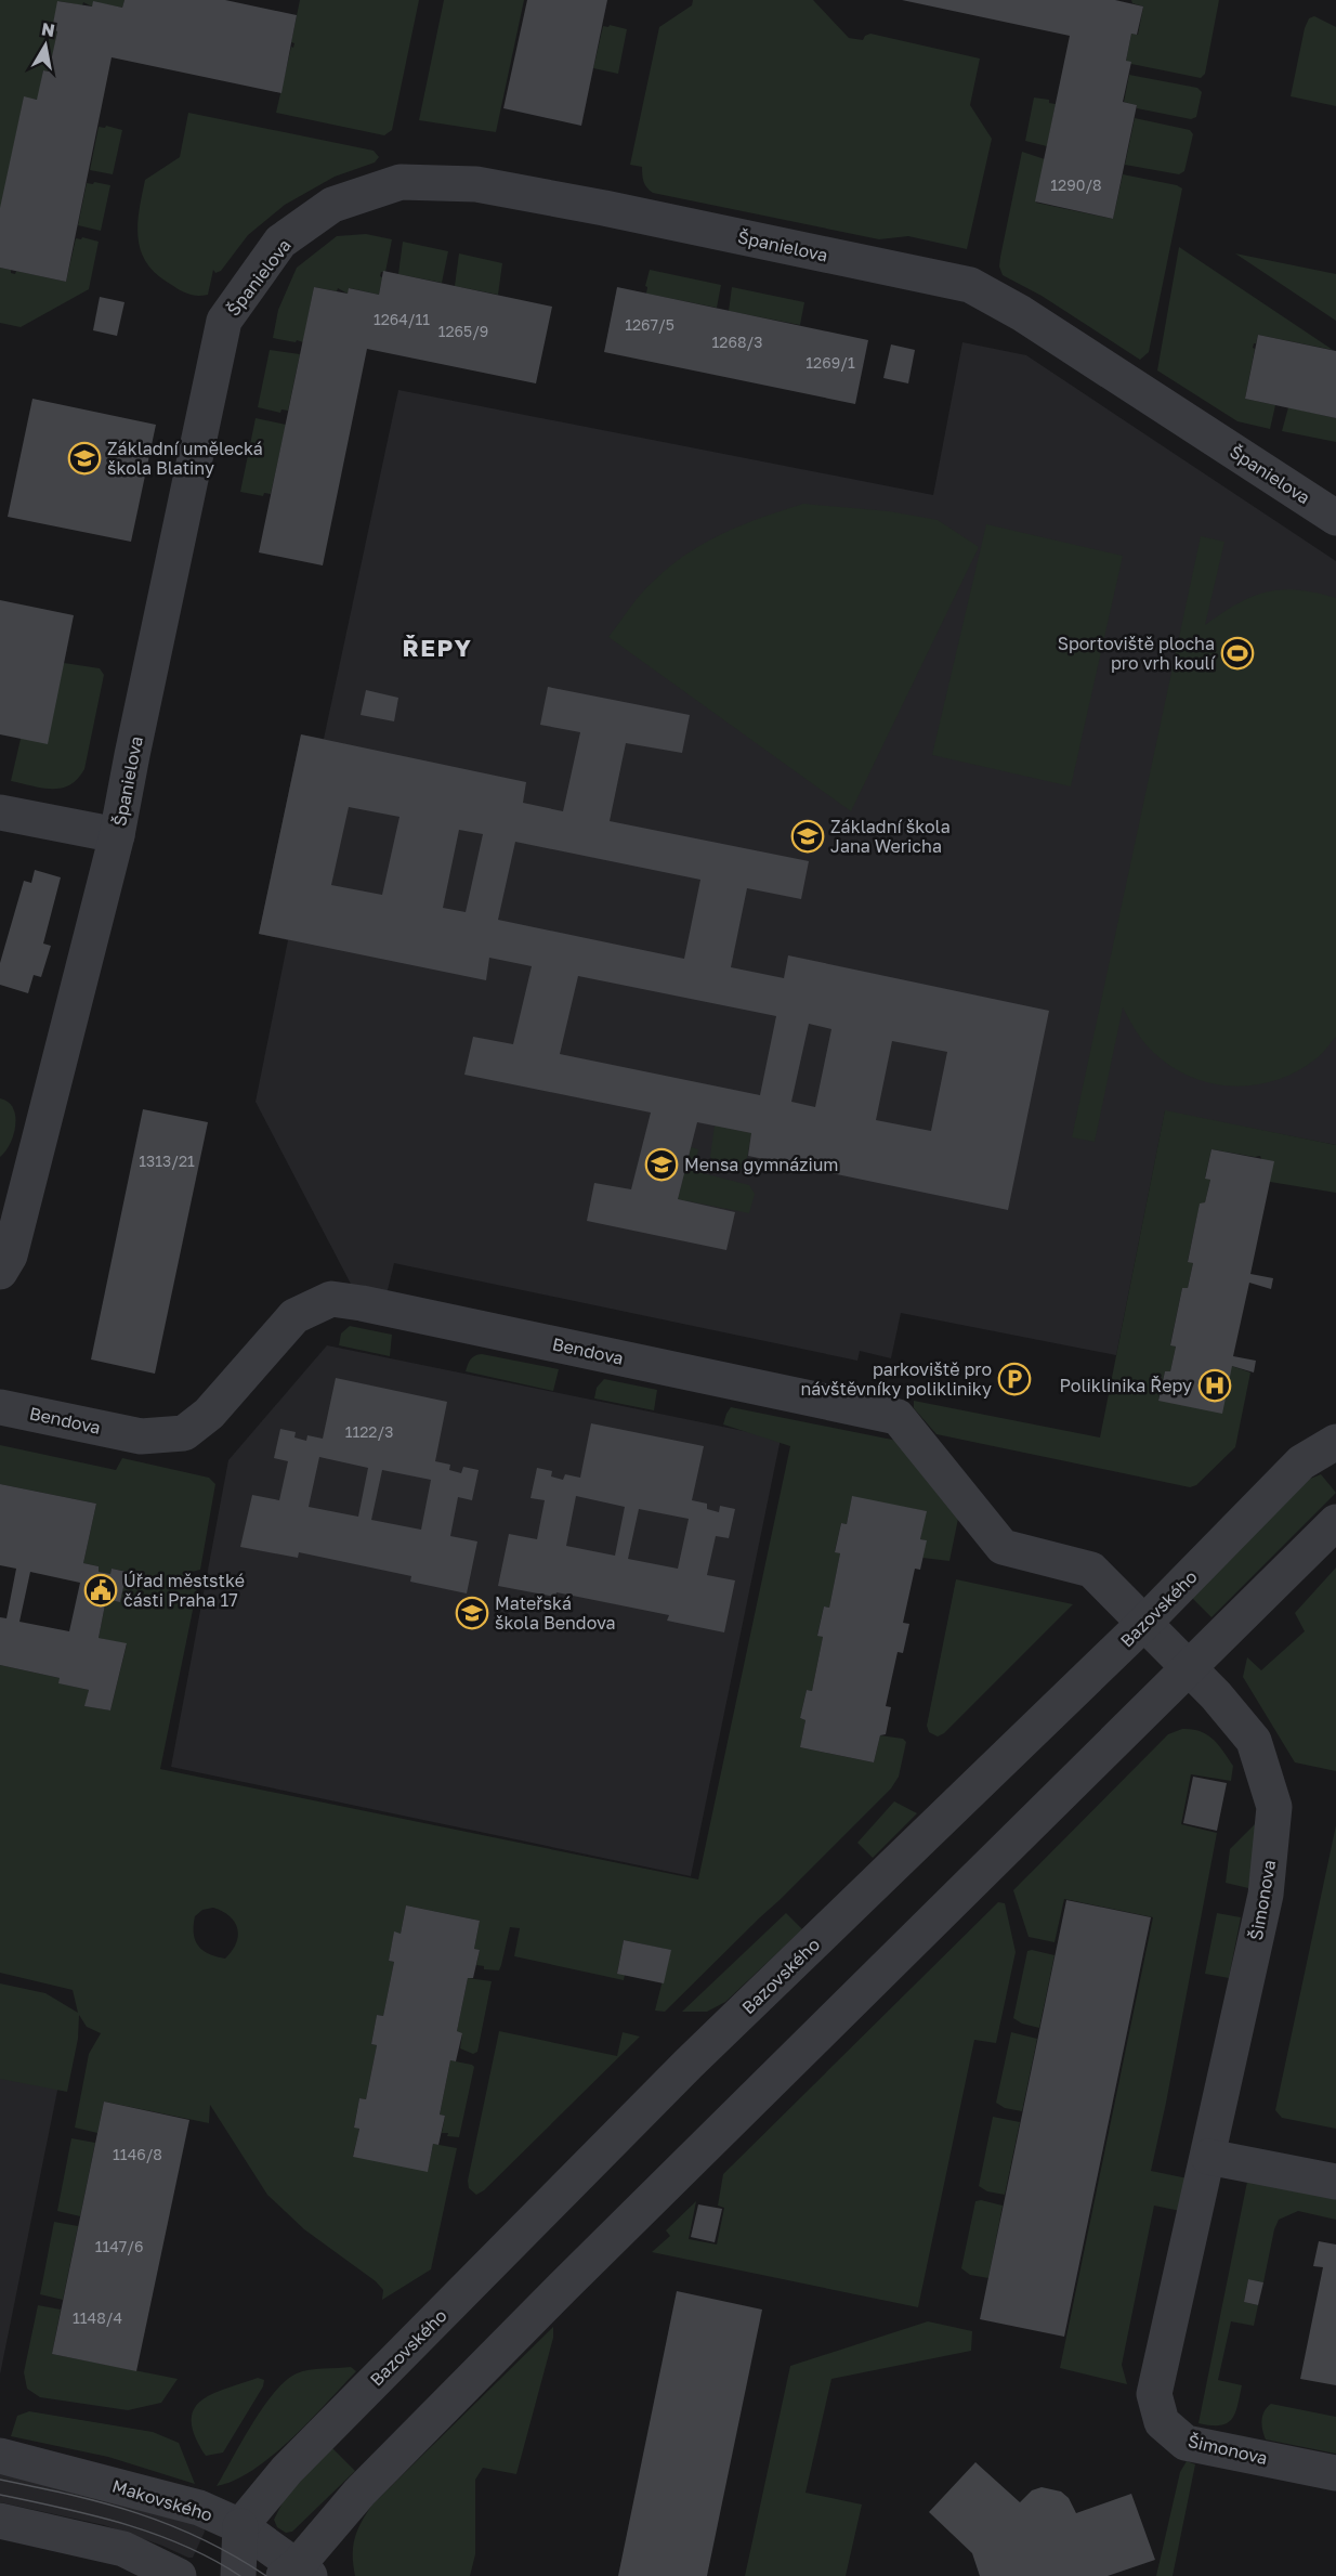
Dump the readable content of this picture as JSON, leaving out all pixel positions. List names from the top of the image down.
{
  "streets": {
    "street": [
      "Španielova",
      "Bendova",
      "Bazovského",
      "Šimonova",
      "Makovského"
    ]
  },
  "crossings": [
    ["Bendova", "Bazovského"],
    ["Bendova", "Šimonova"],
    ["Bazovského", "Šimonova"],
    ["Bazovského", "Makovského"]
  ],
  "districts": ["ŘEPY"],
  "places": {
    "school or university": [
      "Základní umělecká škola Blatiny",
      "Základní škola Jana Wericha",
      "Mensa gymnázium",
      "Mateřská škola Bendova"
    ],
    "sports": ["Sportoviště plocha pro vrh koulí"],
    "parking": ["parkoviště pro návštěvníky polikliniky"],
    "hospital": ["Poliklinika Řepy"],
    "public building": ["Úřad měststké části Praha 17"]
  },
  "house_numbers": [
    "1290/8",
    "1264/11",
    "1267/5",
    "1265/9",
    "1268/3",
    "1269/1",
    "1313/21",
    "1122/3",
    "1146/8",
    "1147/6",
    "1148/4"
  ],
  "north": "top"
}
